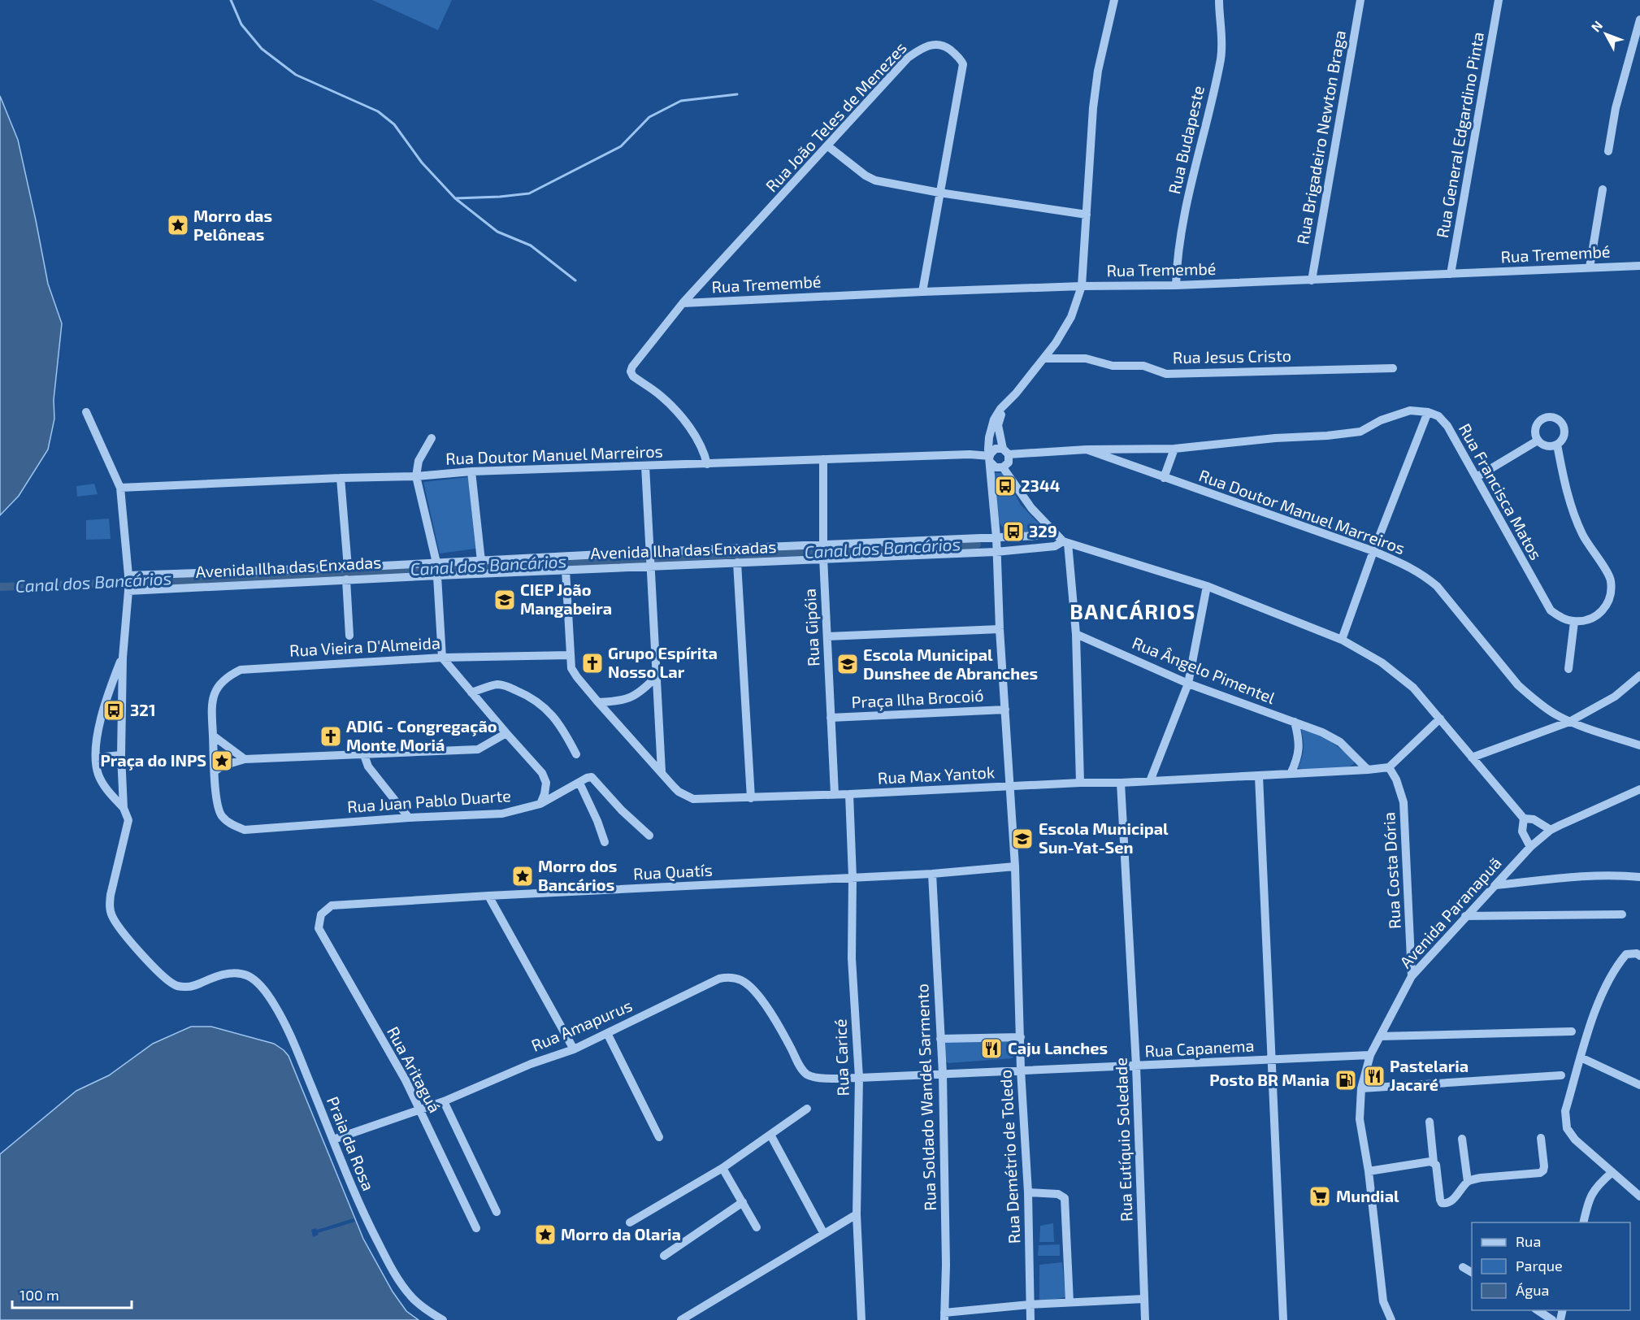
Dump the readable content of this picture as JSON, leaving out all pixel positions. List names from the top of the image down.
{
  "streets": {
    "street": [
      "Rua João Teles de Menezes",
      "Rua General Edgardino Pinta",
      "Rua Brigadeiro Newton Braga",
      "Rua Budapeste",
      "Rua Tremembé",
      "Rua Jesus Cristo",
      "Rua Doutor Manuel Marreiros",
      "Rua Francisca Matos",
      "Avenida Ilha das Enxadas",
      "Rua Gipóia",
      "Rua Vieira D'Almeida",
      "Rua Ângelo Pimentel",
      "Praça Ilha Brocoió",
      "Rua Max Yantok",
      "Rua Juan Pablo Duarte",
      "Rua Costa Dória",
      "Rua Quatís",
      "Avenida Paranapuã",
      "Rua Amapurus",
      "Rua Capanema",
      "Rua Caricé",
      "Rua Aritaguá",
      "Rua Soldado Wandel Sarmento",
      "Rua Eutíquio Soledade",
      "Praia da Rosa",
      "Rua Demétrio de Toledo"
    ]
  },
  "crossings": [
    ["Rua João Teles de Menezes", "Rua Tremembé"],
    ["Rua João Teles de Menezes", "Rua Doutor Manuel Marreiros"],
    ["Rua General Edgardino Pinta", "Rua Tremembé"],
    ["Rua Brigadeiro Newton Braga", "Rua Tremembé"],
    ["Rua Budapeste", "Rua Tremembé"],
    ["Rua Doutor Manuel Marreiros", "Rua Gipóia"],
    ["Rua Doutor Manuel Marreiros", "Rua Demétrio de Toledo"],
    ["Avenida Ilha das Enxadas", "Rua Gipóia"],
    ["Avenida Ilha das Enxadas", "Rua Max Yantok"],
    ["Avenida Ilha das Enxadas", "Rua Demétrio de Toledo"],
    ["Rua Gipóia", "Praça Ilha Brocoió"],
    ["Rua Gipóia", "Rua Max Yantok"],
    ["Rua Vieira D'Almeida", "Rua Max Yantok"],
    ["Rua Vieira D'Almeida", "Rua Juan Pablo Duarte"],
    ["Rua Ângelo Pimentel", "Rua Max Yantok"],
    ["Praça Ilha Brocoió", "Rua Demétrio de Toledo"],
    ["Rua Max Yantok", "Rua Costa Dória"],
    ["Rua Max Yantok", "Rua Caricé"],
    ["Rua Max Yantok", "Rua Eutíquio Soledade"],
    ["Rua Max Yantok", "Rua Demétrio de Toledo"],
    ["Rua Costa Dória", "Avenida Paranapuã"],
    ["Rua Quatís", "Rua Caricé"],
    ["Rua Quatís", "Rua Aritaguá"],
    ["Rua Quatís", "Rua Soldado Wandel Sarmento"],
    ["Rua Quatís", "Rua Demétrio de Toledo"],
    ["Avenida Paranapuã", "Rua Capanema"],
    ["Rua Amapurus", "Rua Capanema"],
    ["Rua Amapurus", "Rua Aritaguá"],
    ["Rua Amapurus", "Praia da Rosa"],
    ["Rua Capanema", "Rua Caricé"],
    ["Rua Capanema", "Rua Soldado Wandel Sarmento"],
    ["Rua Capanema", "Rua Eutíquio Soledade"],
    ["Rua Capanema", "Rua Demétrio de Toledo"]
  ],
  "districts": ["BANCÁRIOS"],
  "water": ["Canal dos Bancários"],
  "places": {
    "place": [
      "Morro das Pelôneas",
      "Praça do INPS",
      "Morro dos Bancários",
      "Morro da Olaria"
    ],
    "bus stop": ["2344", "329", "321"],
    "school or university": ["CIEP João Mangabeira", "Escola Municipal Dunshee de Abranches", "Escola Municipal Sun-Yat-Sen"],
    "church": ["Grupo Espírita Nosso Lar", "ADIG - Congregação Monte Moriá"],
    "restaurant": ["Caju Lanches", "Pastelaria Jacaré"],
    "fuel station": ["Posto BR Mania"],
    "supermarket": ["Mundial"]
  },
  "legend": ["Rua", "Parque", "Água"],
  "scale_bar": "100 m",
  "north": "top left"
}
